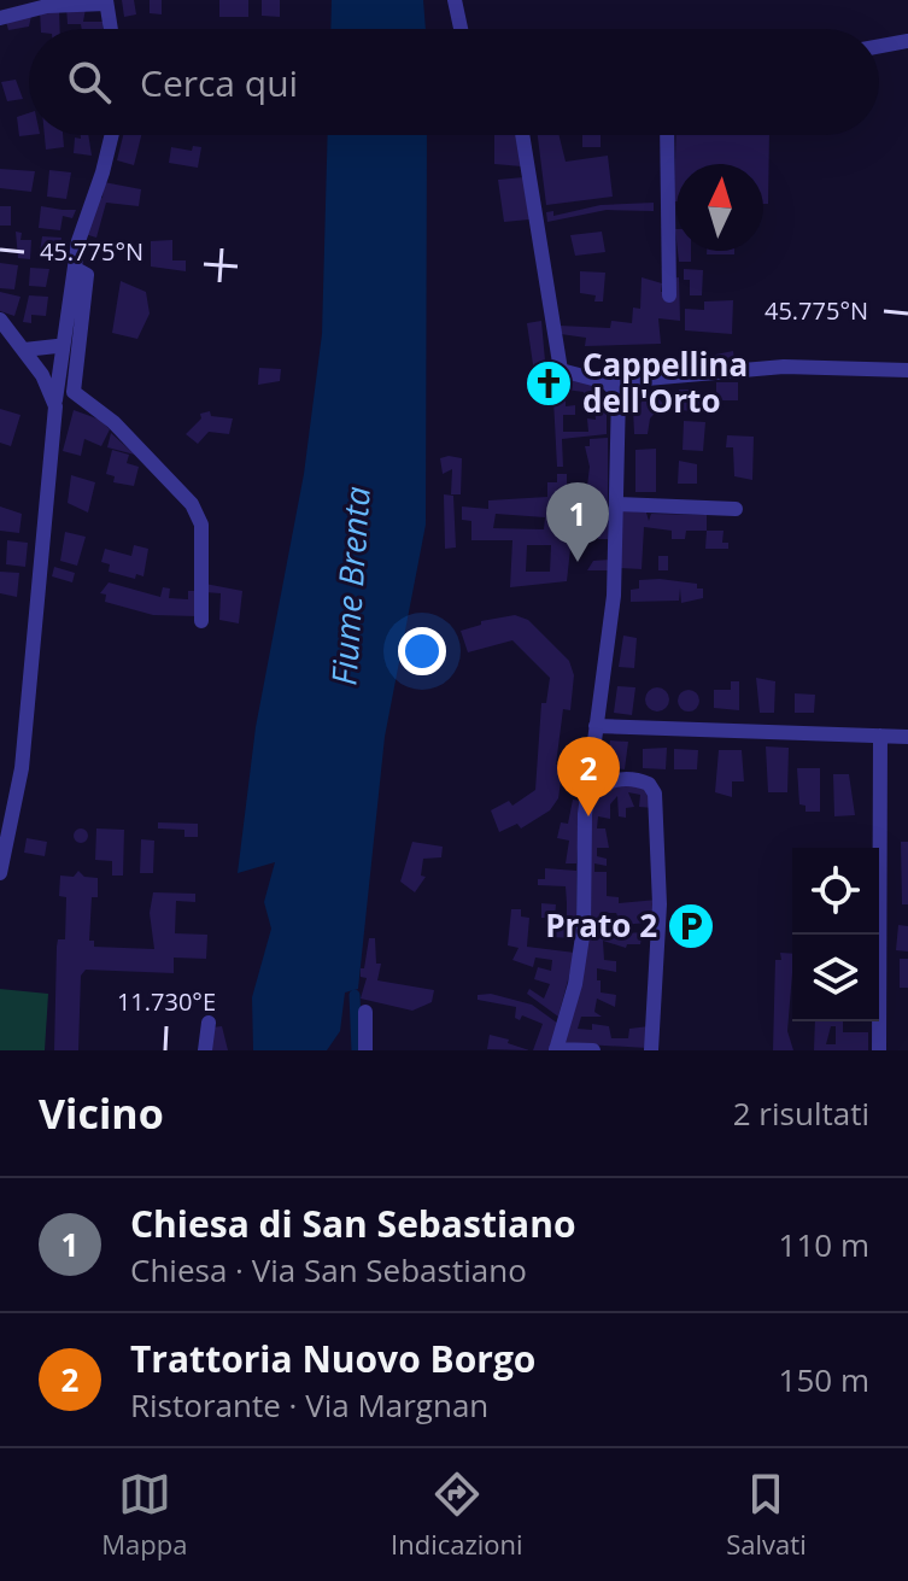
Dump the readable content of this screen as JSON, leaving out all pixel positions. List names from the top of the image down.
{
  "water": ["Fiume Brenta"],
  "places": {
    "church": ["Cappellina dell'Orto"],
    "parking": ["Prato 2"]
  },
  "north": "top",
  "page": {
    "search": "Cerca qui",
    "pins": ["1", "2"],
    "heading": ["Vicino", "2 risultati"],
    "list": [
      {
        "mark": "1",
        "name": "Chiesa di San Sebastiano",
        "note": "Chiesa · Via San Sebastiano",
        "value": "110 m"
      },
      {
        "mark": "2",
        "name": "Trattoria Nuovo Borgo",
        "note": "Ristorante · Via Margnan",
        "value": "150 m"
      }
    ],
    "nav": ["Mappa", "Indicazioni", "Salvati"]
  },
  "coordinates": ["45.775°N", "11.730°E"]
}
